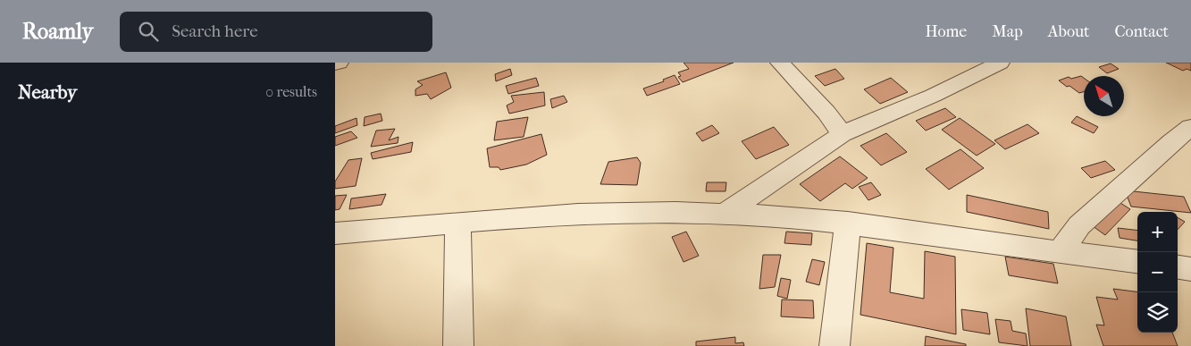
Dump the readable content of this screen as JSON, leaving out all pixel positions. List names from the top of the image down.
{
  "north": "top left",
  "page": {
    "header": "Roamly",
    "search": "Search here",
    "nav": [
      "Home",
      "Map",
      "About",
      "Contact"
    ],
    "heading": ["Nearby", "0 results"],
    "map_buttons": ["+", "−"]
  }
}
